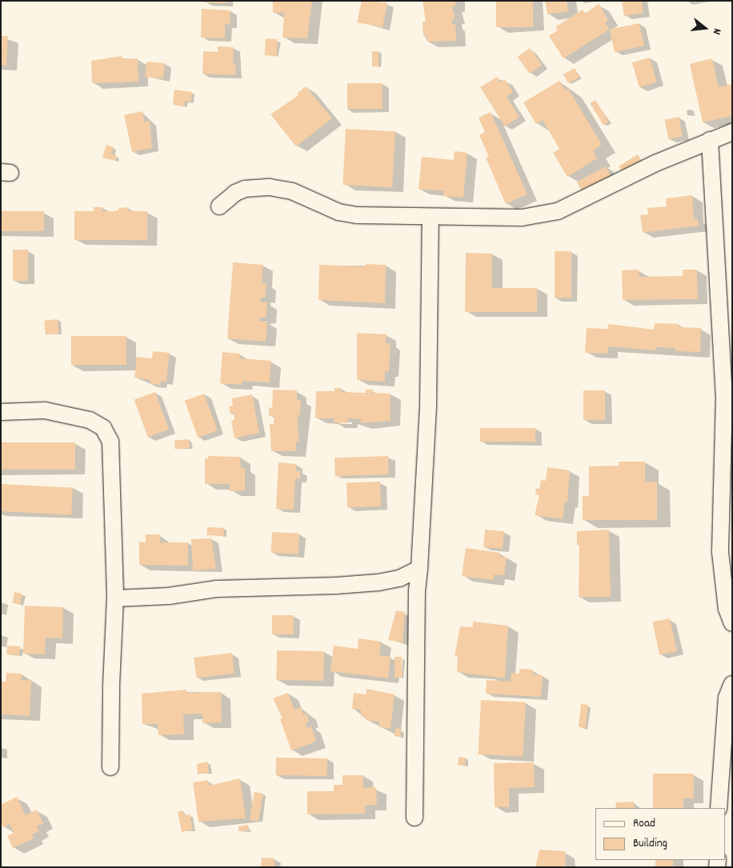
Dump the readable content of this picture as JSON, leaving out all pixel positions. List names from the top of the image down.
{
  "legend": ["Road", "Building"],
  "north": "right"
}
